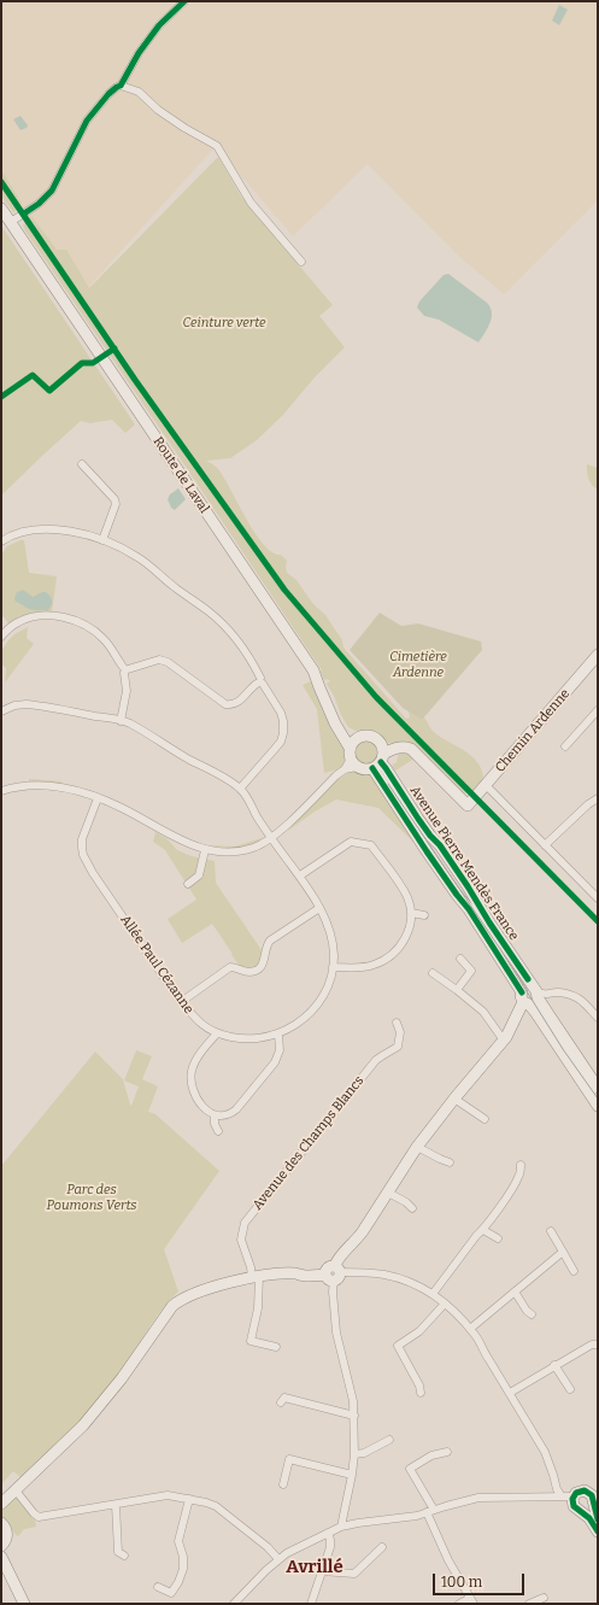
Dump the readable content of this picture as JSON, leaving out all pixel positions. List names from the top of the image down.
{
  "streets": {
    "main road": ["Route de Laval", "Chemin Ardenne", "Avenue Pierre Mendès France"],
    "street": ["Allée Paul Cézanne", "Avenue des Champs Blancs"]
  },
  "crossings": [
    ["Route de Laval", "Chemin Ardenne"],
    ["Route de Laval", "Avenue Pierre Mendès France"],
    ["Chemin Ardenne", "Avenue Pierre Mendès France"]
  ],
  "districts": ["Avrillé"],
  "parks": ["Ceinture verte", "Cimetière Ardenne", "Parc des Poumons Verts"],
  "scale_bar": "100 m"
}
